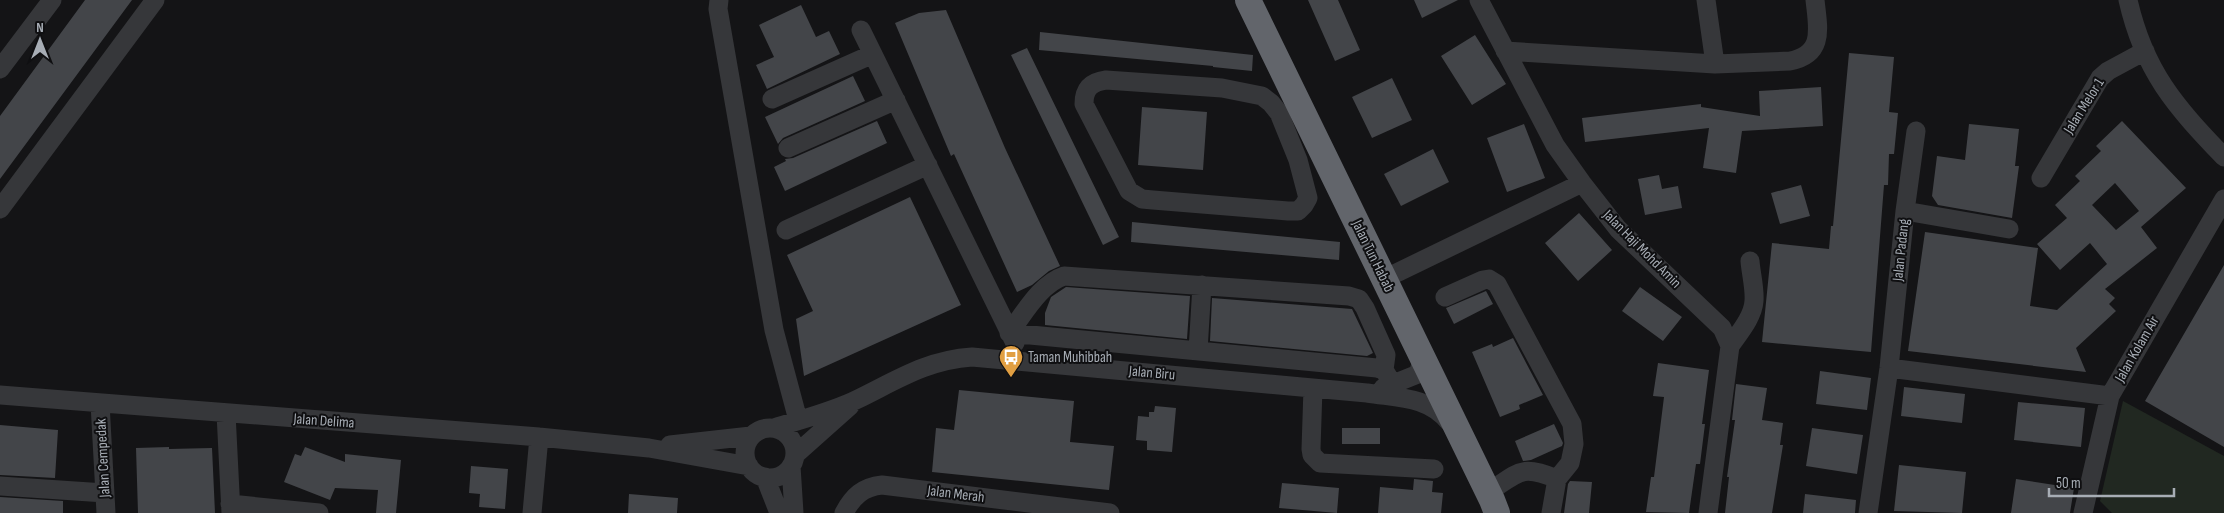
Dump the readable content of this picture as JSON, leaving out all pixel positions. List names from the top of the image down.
{
  "streets": {
    "highway": ["Jalan Tun Habab"],
    "street": [
      "Jalan Melor 1",
      "Jalan Haji Mohd Amin",
      "Jalan Padang",
      "Jalan Kolam Air",
      "Jalan Biru",
      "Jalan Delima",
      "Jalan Cempedak",
      "Jalan Merah"
    ]
  },
  "crossings": [
    ["Jalan Tun Habab", "Jalan Biru"],
    ["Jalan Biru", "Jalan Delima"],
    ["Jalan Delima", "Jalan Cempedak"]
  ],
  "places": {
    "bus stop": ["Taman Muhibbah"]
  },
  "scale_bar": "50 m",
  "north": "top"
}
